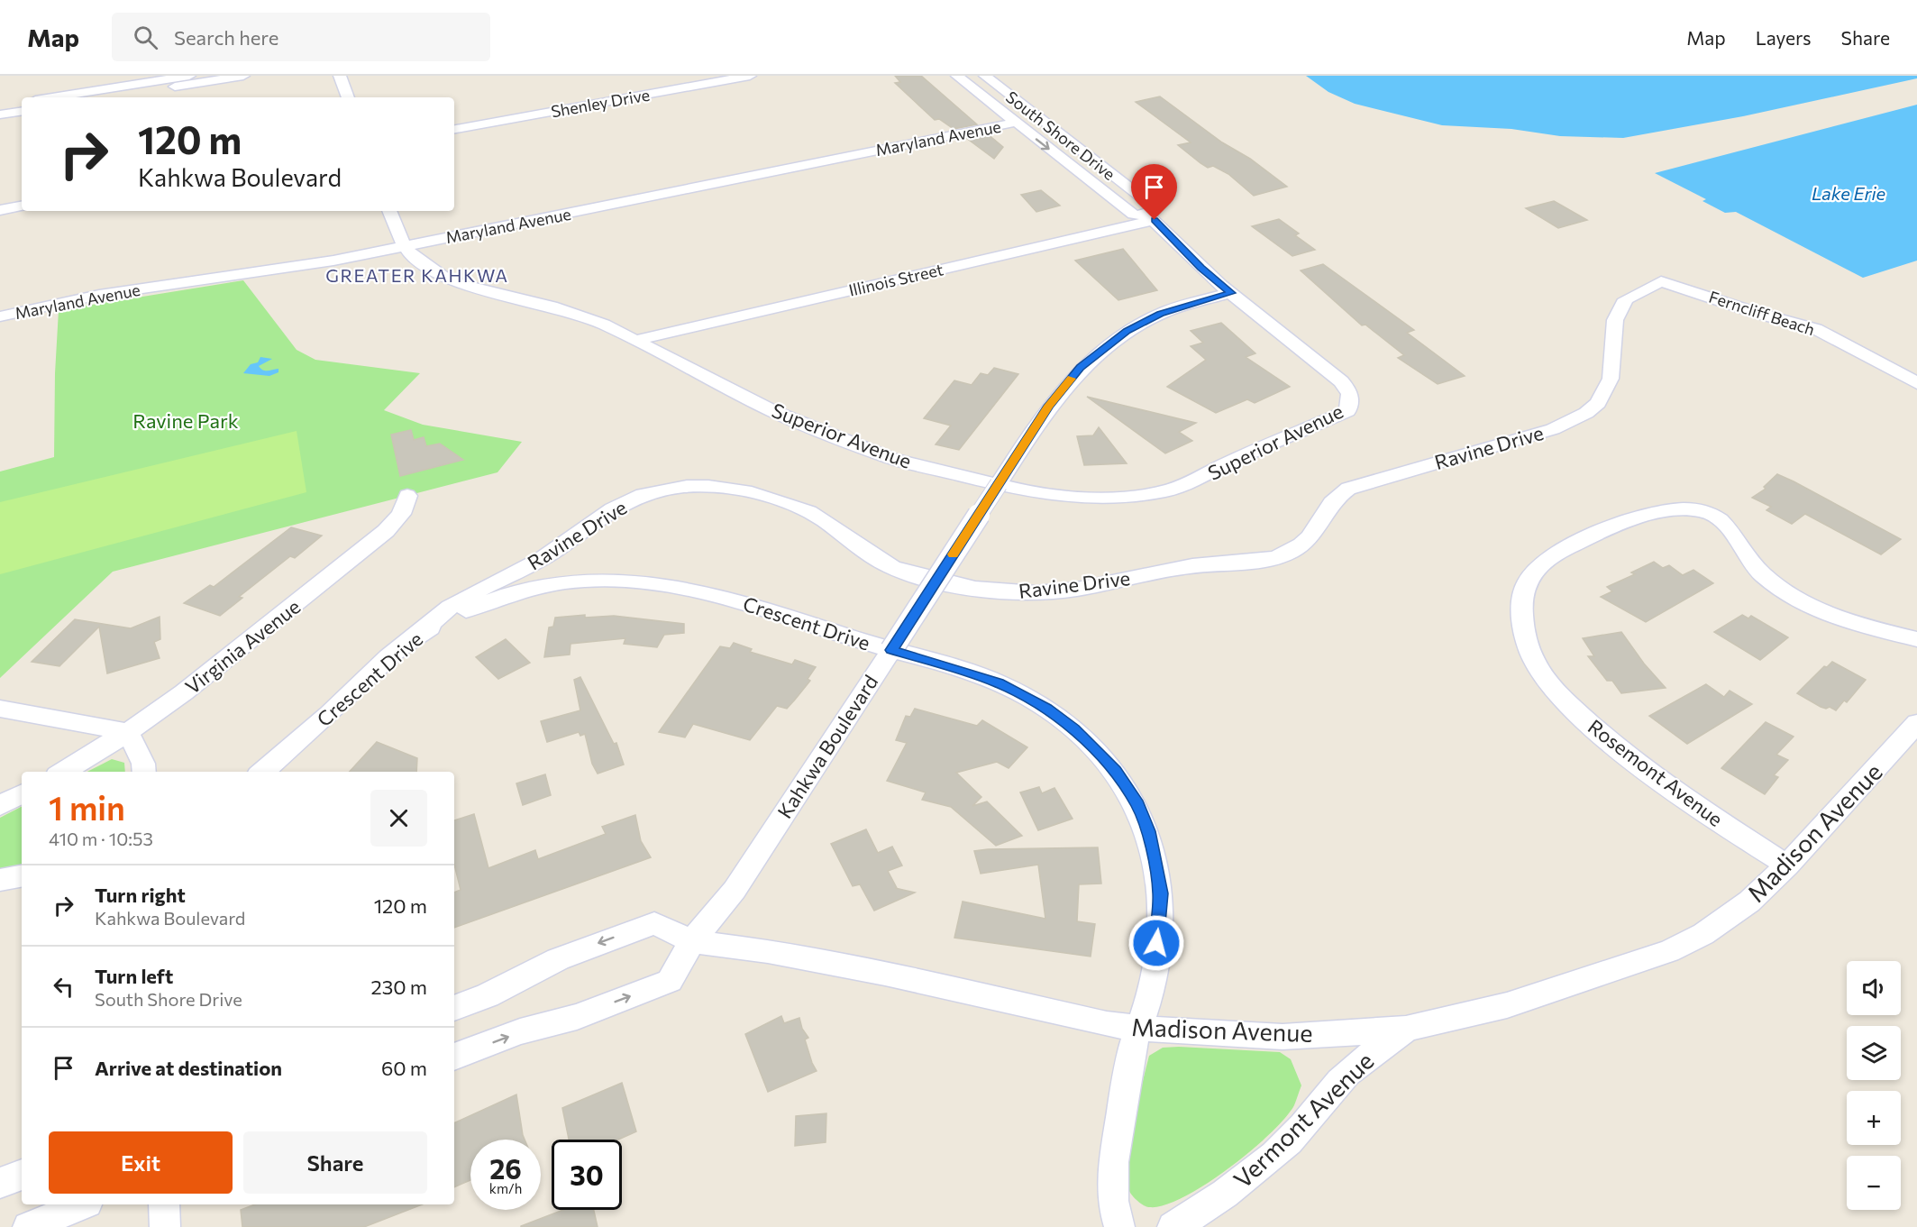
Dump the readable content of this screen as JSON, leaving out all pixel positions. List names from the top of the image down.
{
  "streets": {
    "street": [
      "Shenley Drive",
      "South Shore Drive",
      "Maryland Avenue",
      "Illinois Street",
      "Ferncliff Beach",
      "Superior Avenue",
      "Ravine Drive",
      "Crescent Drive",
      "Virginia Avenue",
      "Kahkwa Boulevard",
      "Rosemont Avenue",
      "Madison Avenue",
      "Vermont Avenue"
    ]
  },
  "crossings": [
    ["South Shore Drive", "Maryland Avenue"],
    ["South Shore Drive", "Illinois Street"],
    ["South Shore Drive", "Superior Avenue"],
    ["South Shore Drive", "Kahkwa Boulevard"],
    ["Maryland Avenue", "Superior Avenue"],
    ["Illinois Street", "Superior Avenue"],
    ["Ferncliff Beach", "Ravine Drive"],
    ["Superior Avenue", "Kahkwa Boulevard"],
    ["Ravine Drive", "Crescent Drive"],
    ["Crescent Drive", "Kahkwa Boulevard"],
    ["Crescent Drive", "Madison Avenue"],
    ["Kahkwa Boulevard", "Madison Avenue"],
    ["Rosemont Avenue", "Madison Avenue"],
    ["Madison Avenue", "Vermont Avenue"]
  ],
  "districts": ["GREATER KAHKWA"],
  "water": ["Lake Erie"],
  "parks": ["Ravine Park"],
  "page": {
    "header": "Map",
    "search": "Search here",
    "nav": ["Map", "Layers", "Share"],
    "turn": ["120 m", "Kahkwa Boulevard"],
    "heading": ["1 min", "410 m · 10:53"],
    "list": [
      {
        "name": "Turn right",
        "note": "Kahkwa Boulevard",
        "value": "120 m"
      },
      {
        "name": "Turn left",
        "note": "South Shore Drive",
        "value": "230 m"
      },
      {
        "name": "Arrive at destination",
        "value": "60 m"
      }
    ],
    "map_buttons": ["+", "−"],
    "buttons": ["Exit", "Share"],
    "speed": "26 km/h",
    "limit": "30"
  }
}
